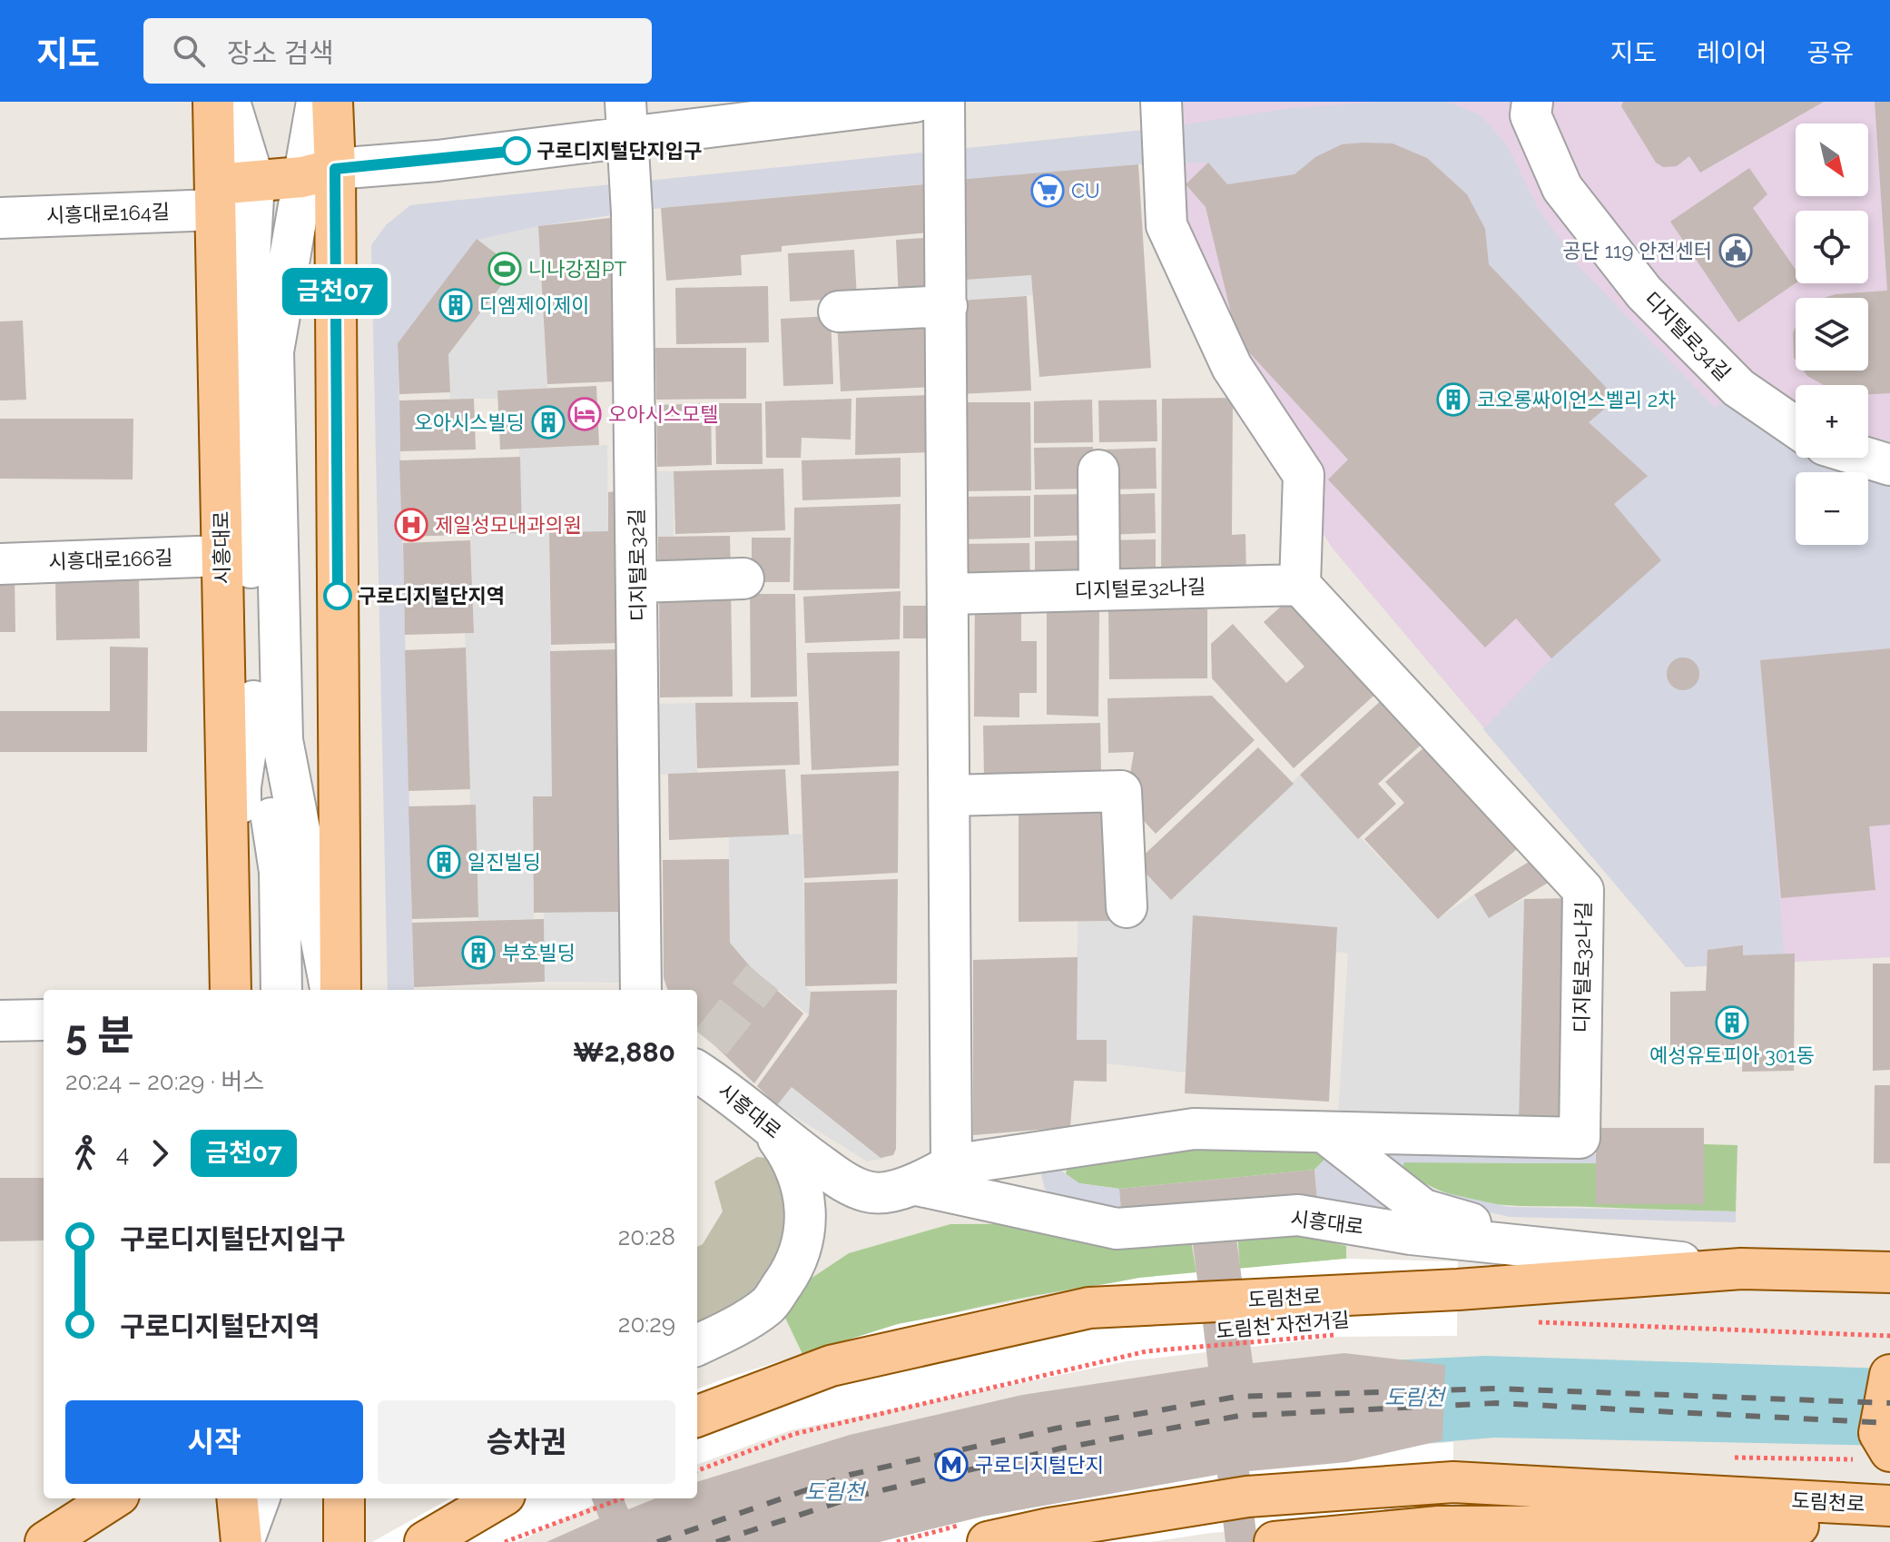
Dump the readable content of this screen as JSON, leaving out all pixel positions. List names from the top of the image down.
{
  "streets": {
    "main road": ["시흥대로", "도림천로"],
    "street": [
      "시흥대로164길",
      "디지털로34길",
      "시흥대로166길",
      "디지털로32길",
      "디지털로32나길"
    ],
    "path": ["도림천 자전거길"]
  },
  "crossings": [
    ["시흥대로164길", "시흥대로"],
    ["시흥대로", "시흥대로166길"],
    ["시흥대로", "디지털로32나길"],
    ["시흥대로", "도림천로"]
  ],
  "water": ["도림천"],
  "places": {
    "other": ["구로디지털단지입구", "구로디지털단지역"],
    "supermarket": ["CU"],
    "public building": ["공단 119 안전센터"],
    "sports": ["니나강짐PT"],
    "building": [
      "디엠제이제이",
      "코오롱싸이언스벨리 2차",
      "오아시스빌딩",
      "일진빌딩",
      "부호빌딩",
      "예성유토피아 301동"
    ],
    "hotel": ["오아시스모텔"],
    "hospital": ["제일성모내과의원"],
    "metro station": ["구로디지털단지"]
  },
  "lines": ["bus line 금천07"],
  "north": "bottom right",
  "page": {
    "header": "지도",
    "search": "장소 검색",
    "nav": ["지도", "레이어", "공유"],
    "on_map": "금천07",
    "map_buttons": ["+", "−"],
    "heading": ["5 분", "20:24 – 20:29 · 버스", "₩2,880"],
    "legs": ["4", "금천07"],
    "list": [
      {
        "name": "구로디지털단지입구",
        "value": "20:28"
      },
      {
        "name": "구로디지털단지역",
        "value": "20:29"
      }
    ],
    "buttons": ["시작", "승차권"]
  }
}
